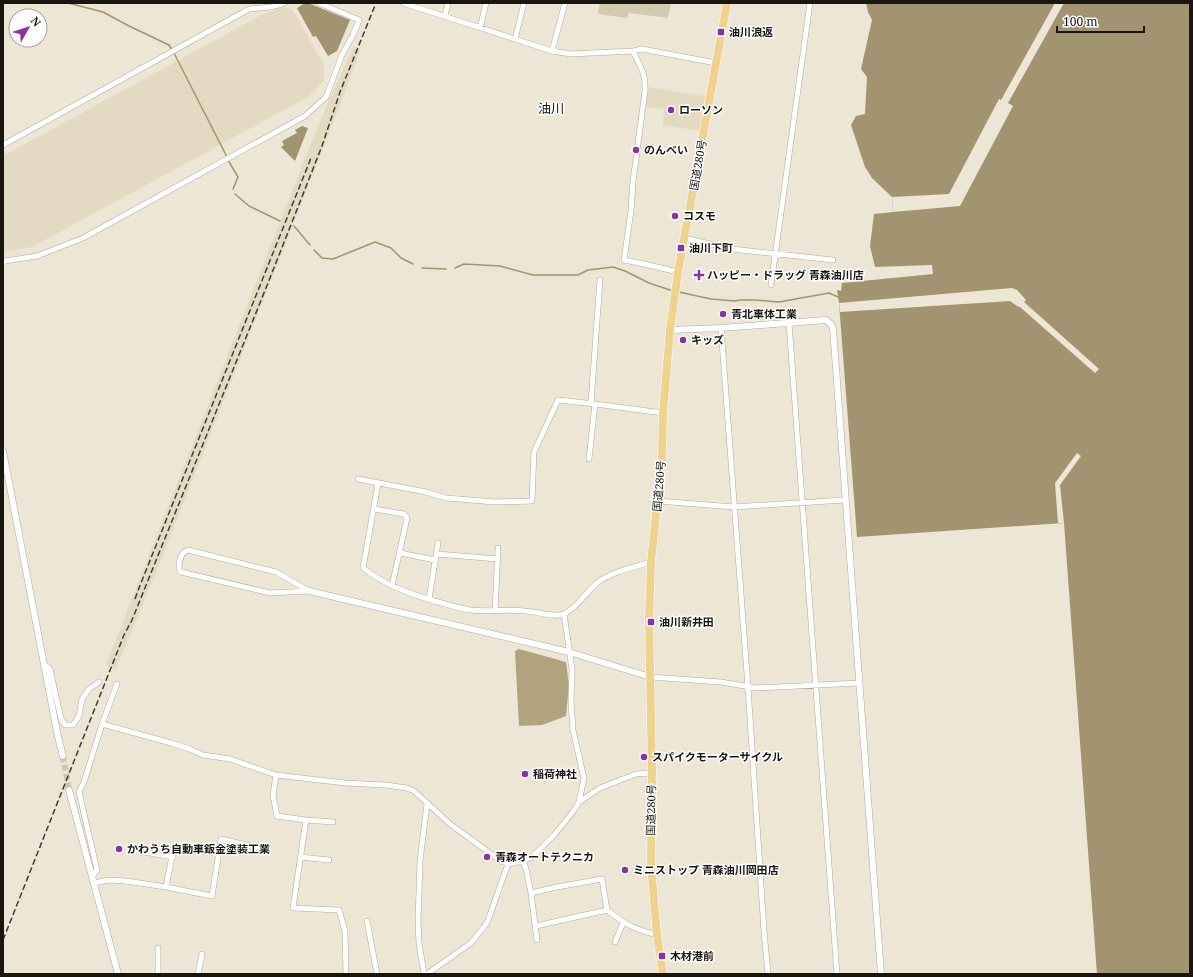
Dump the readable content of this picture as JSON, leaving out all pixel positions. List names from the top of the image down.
{
  "streets": {
    "highway": ["国道280号"]
  },
  "districts": ["油川"],
  "places": {
    "transit": [
      "油川浪返",
      "油川下町",
      "油川新井田",
      "木材港前"
    ],
    "other": [
      "ローソン",
      "のんべい",
      "コスモ",
      "青北車体工業",
      "キッズ",
      "スパイクモーターサイクル",
      "稲荷神社",
      "かわうち自動車鈑金塗装工業",
      "青森オートテクニカ",
      "ミニストップ 青森油川岡田店"
    ],
    "health": ["ハッピー・ドラッグ 青森油川店"]
  },
  "scale_bar": "100 m",
  "north": "top right"
}
